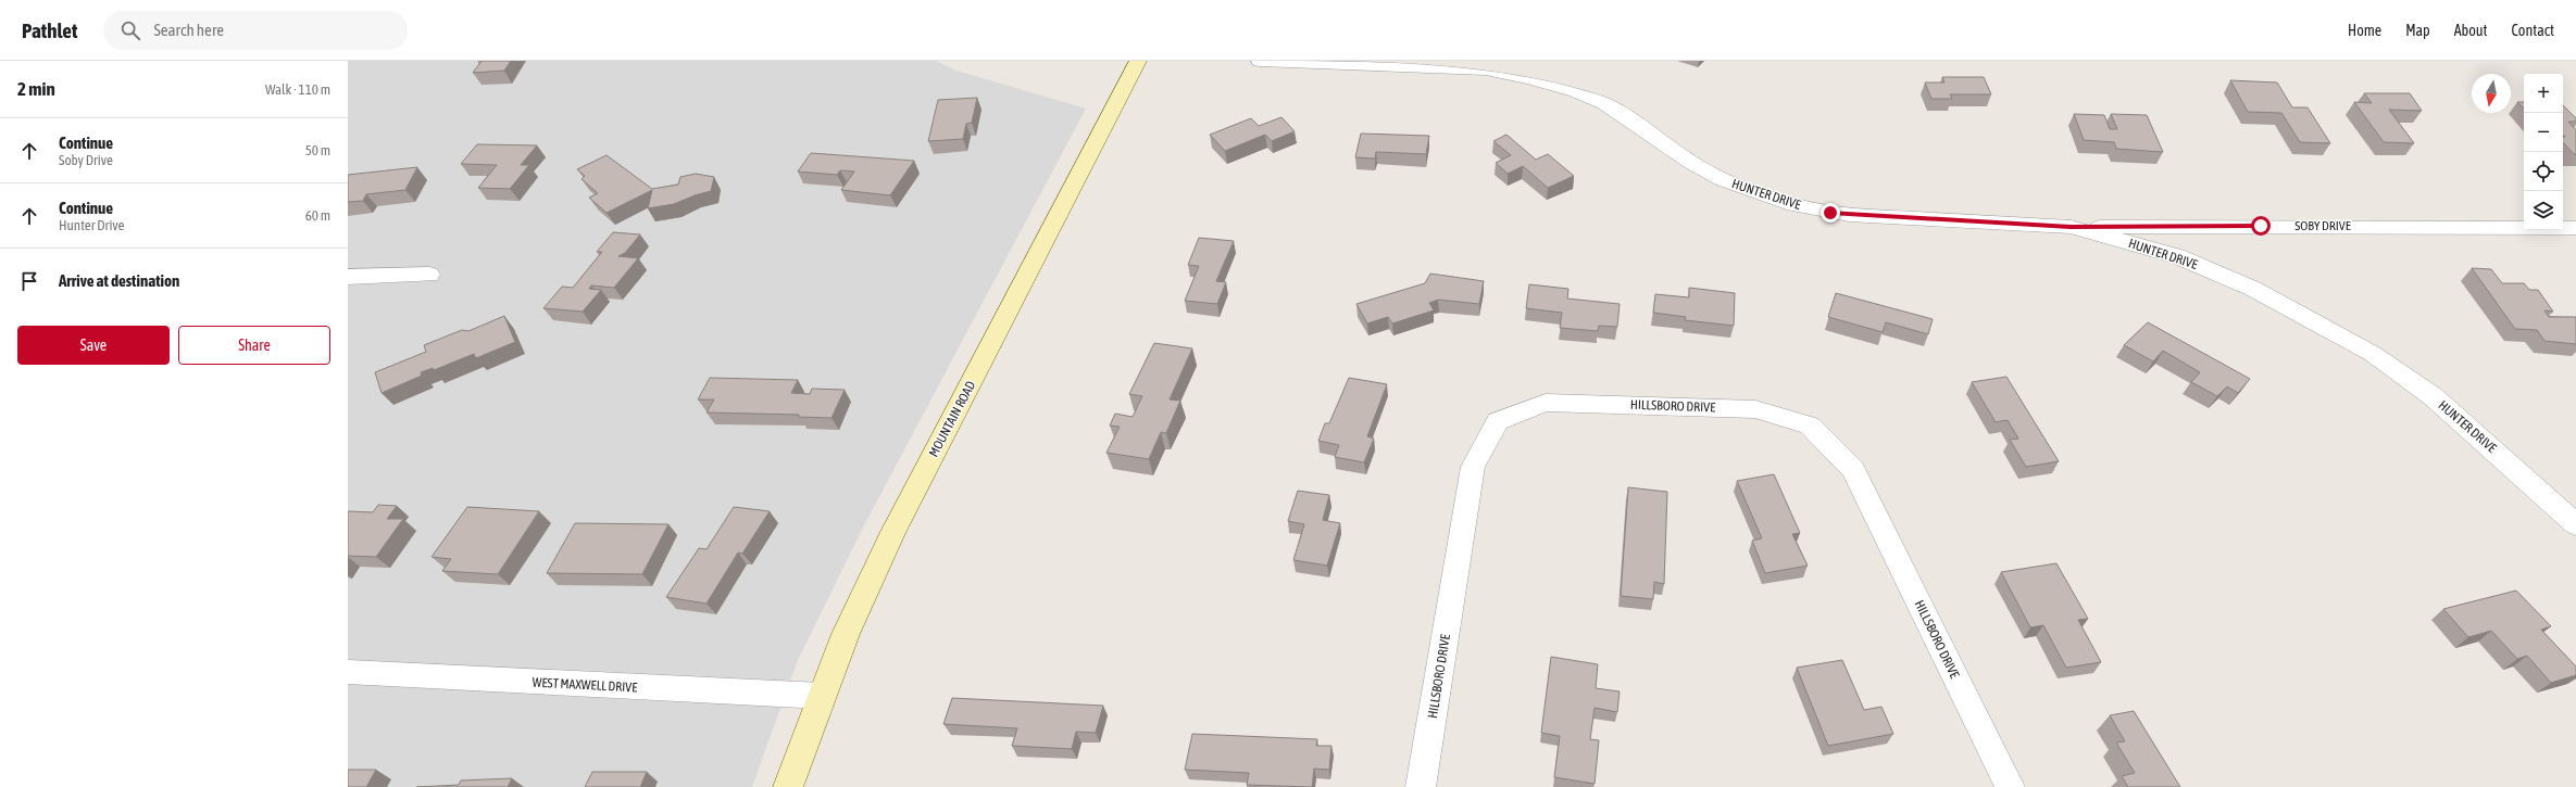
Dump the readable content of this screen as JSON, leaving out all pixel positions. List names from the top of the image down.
{
  "streets": {
    "main road": ["MOUNTAIN ROAD"],
    "street": [
      "HUNTER DRIVE",
      "SOBY DRIVE",
      "HILLSBORO DRIVE",
      "WEST MAXWELL DRIVE"
    ]
  },
  "crossings": [
    ["HUNTER DRIVE", "SOBY DRIVE"],
    ["MOUNTAIN ROAD", "WEST MAXWELL DRIVE"]
  ],
  "north": "bottom",
  "page": {
    "header": "Pathlet",
    "search": "Search here",
    "nav": [
      "Home",
      "Map",
      "About",
      "Contact"
    ],
    "heading": ["2 min", "Walk · 110 m"],
    "map_buttons": ["+", "−"],
    "list": [
      ["Continue", "Soby Drive", "50 m"],
      ["Continue", "Hunter Drive", "60 m"],
      "Arrive at destination"
    ],
    "buttons": ["Save", "Share"]
  }
}
